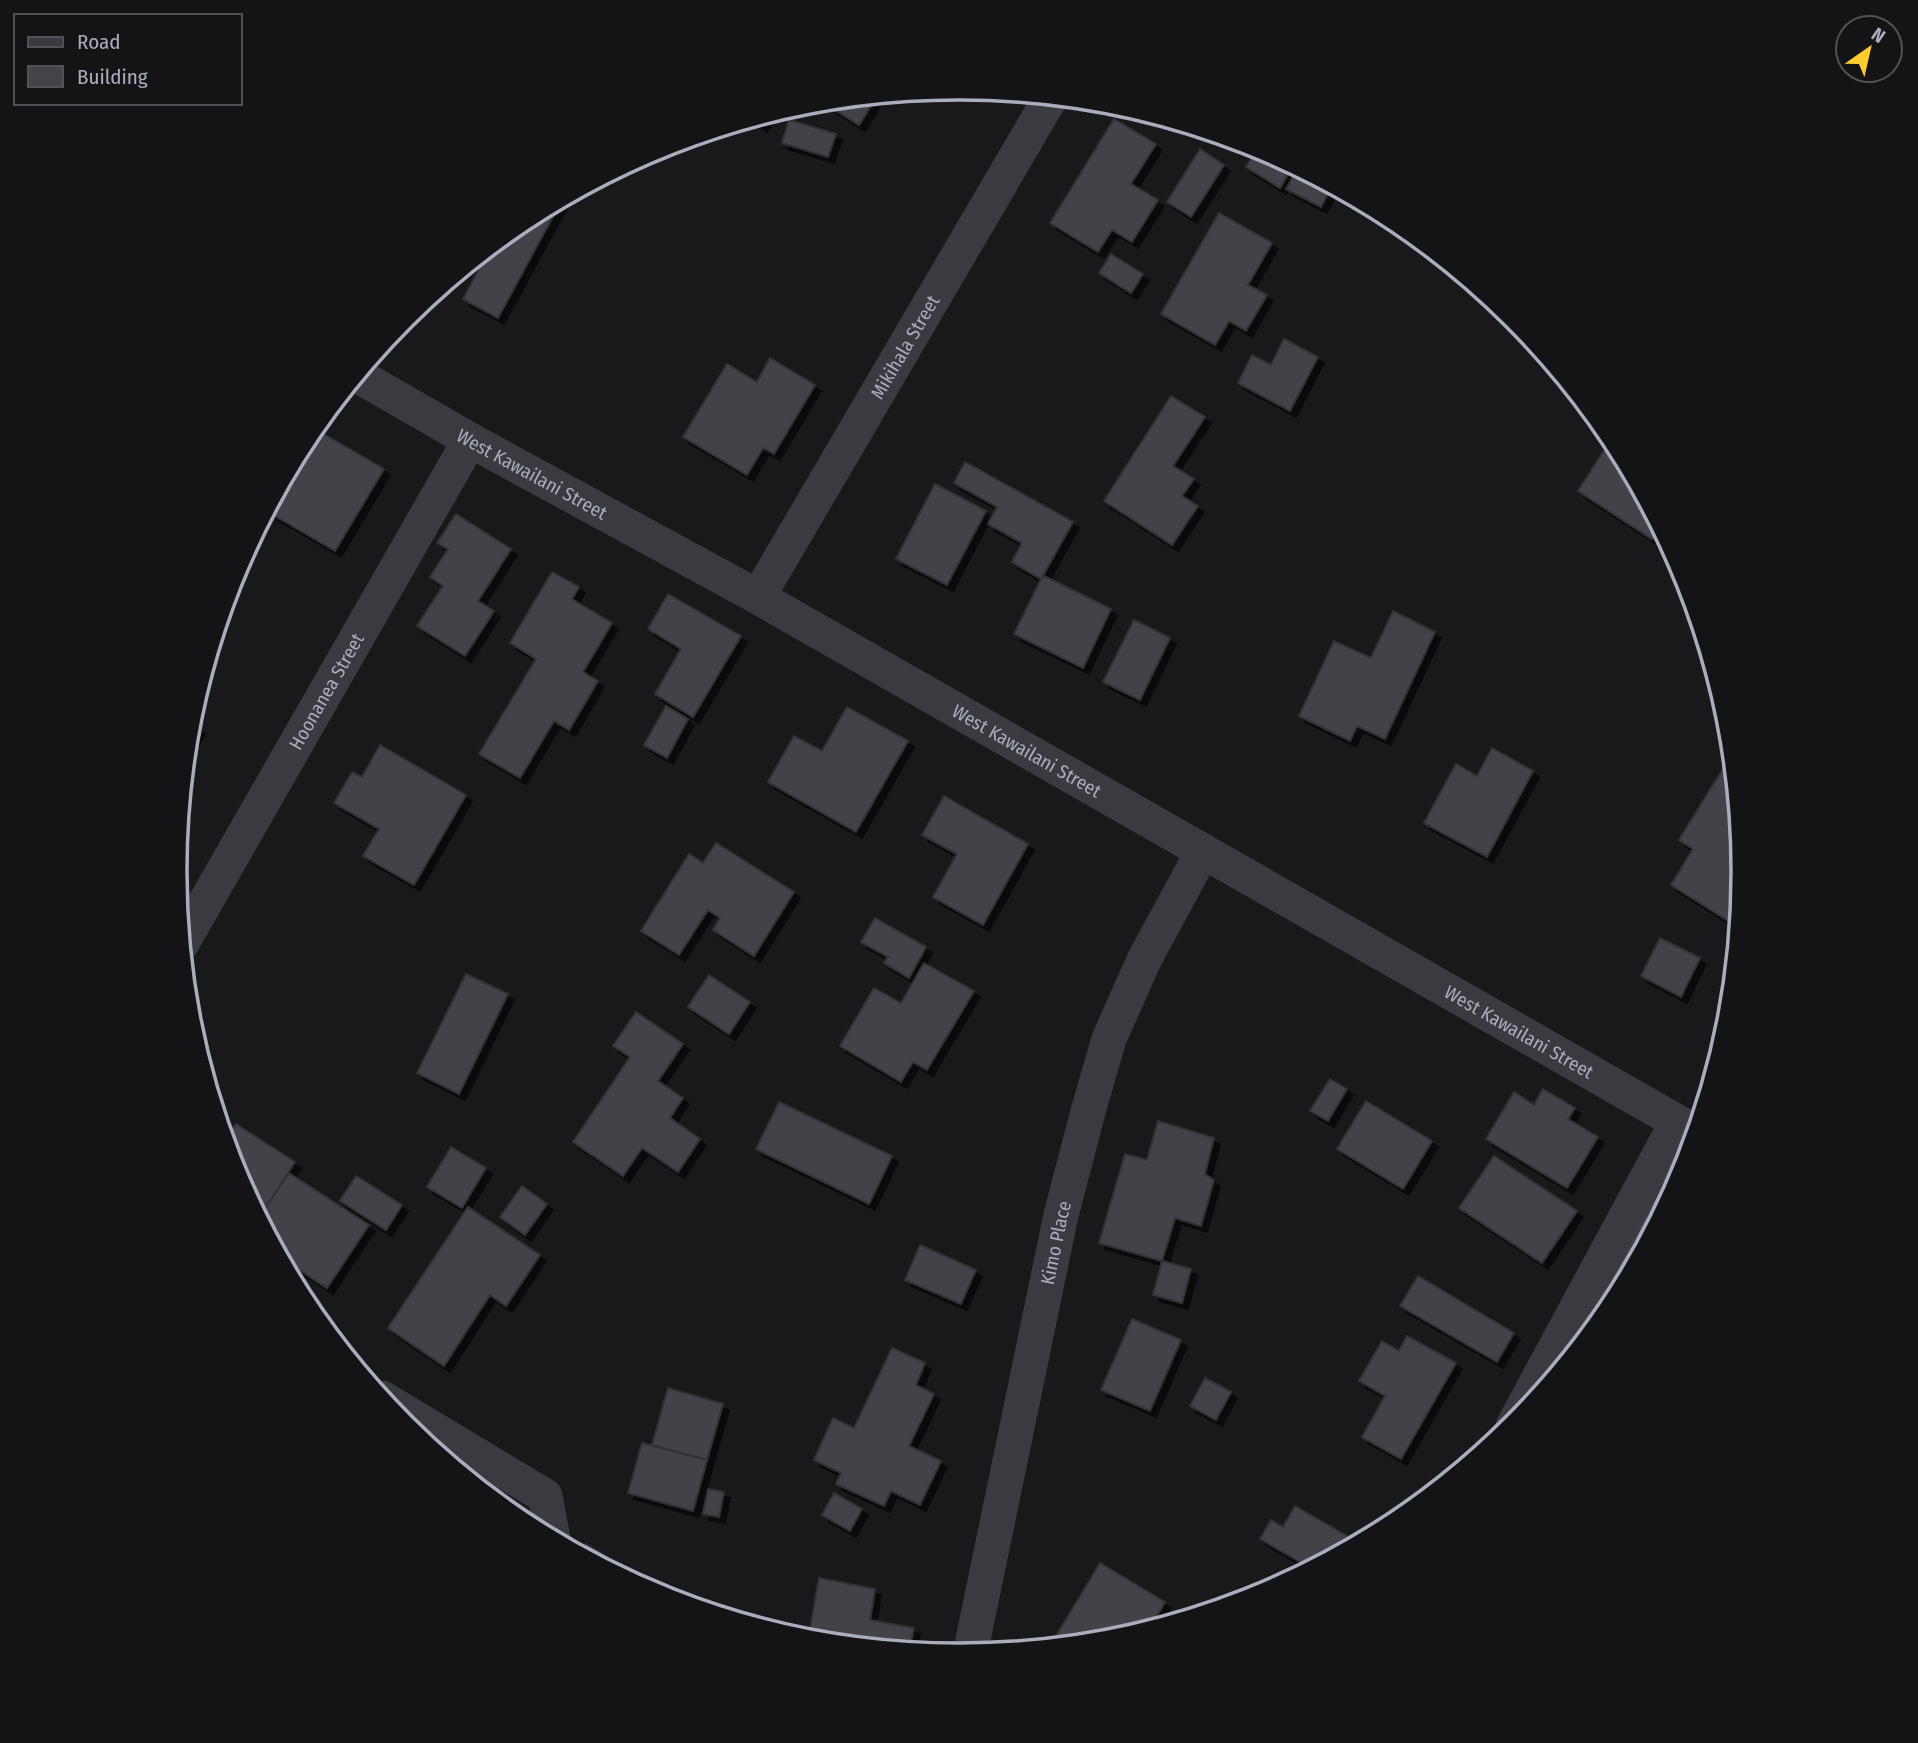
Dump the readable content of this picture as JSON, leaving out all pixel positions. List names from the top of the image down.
{
  "streets": {
    "street": [
      "Mikihala Street",
      "West Kawailani Street",
      "Hoonanea Street",
      "Kimo Place"
    ]
  },
  "crossings": [
    ["Mikihala Street", "West Kawailani Street"],
    ["West Kawailani Street", "Hoonanea Street"],
    ["West Kawailani Street", "Kimo Place"]
  ],
  "legend": ["Road", "Building"],
  "north": "top right"
}
